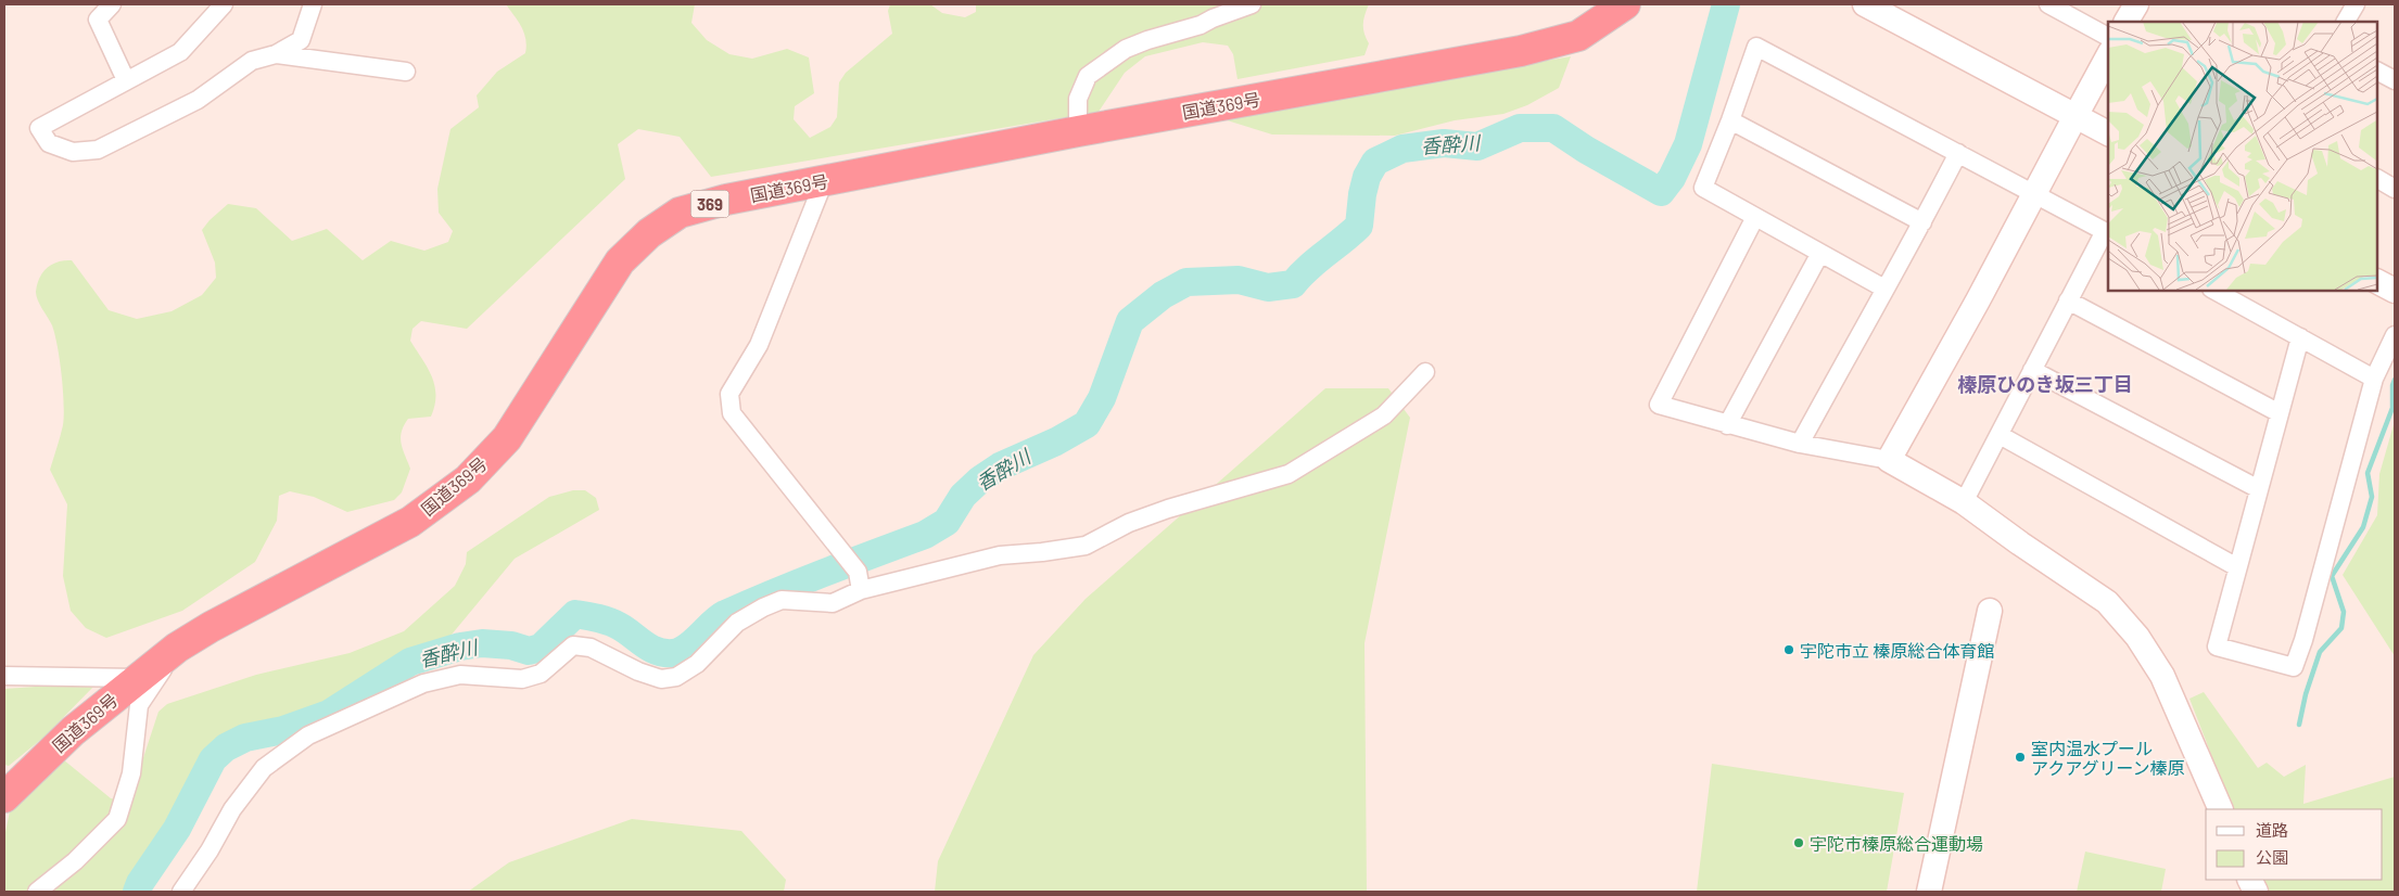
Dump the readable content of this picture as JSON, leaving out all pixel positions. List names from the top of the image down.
{
  "streets": {
    "highway": ["国道369号", "369"]
  },
  "districts": ["榛原ひのき坂三丁目"],
  "water": ["香酔川"],
  "places": ["宇陀市立 榛原総合体育館", "室内温水プール アクアグリーン榛原", "宇陀市榛原総合運動場"],
  "legend": ["道路", "公園"]
}
